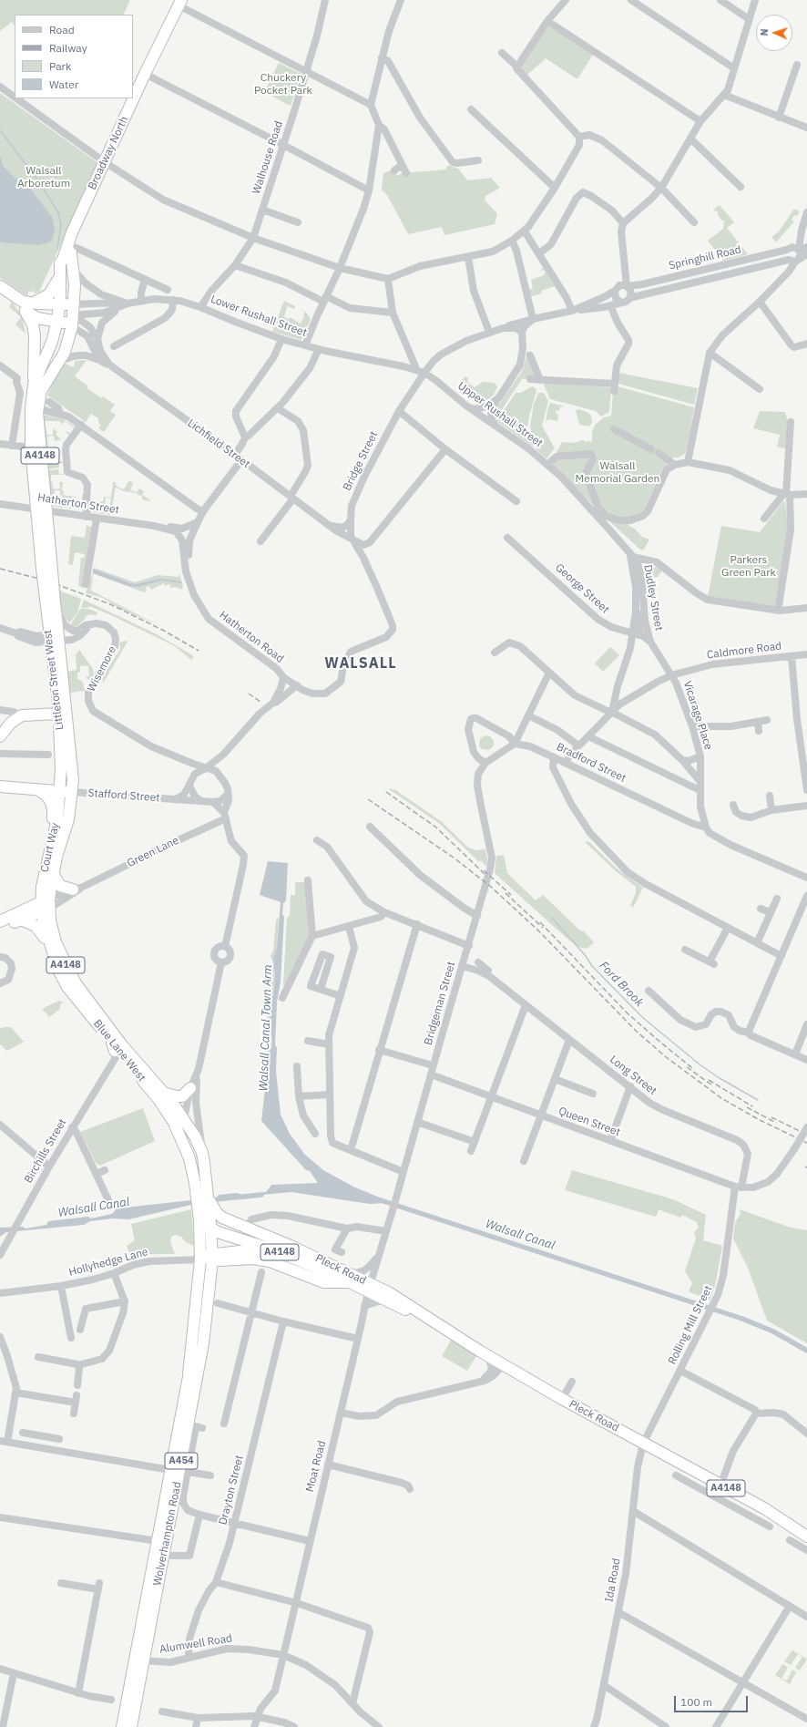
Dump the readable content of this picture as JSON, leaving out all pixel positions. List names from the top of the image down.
{
  "streets": {
    "highway": [
      "Broadway North",
      "A4148",
      "Littleton Street West",
      "Stafford Street",
      "Court Way",
      "Green Lane",
      "Blue Lane West",
      "Pleck Road",
      "A454",
      "Wolverhampton Road"
    ],
    "street": [
      "Walhouse Road",
      "Springhill Road",
      "Lower Rushall Street",
      "Upper Rushall Street",
      "Lichfield Street",
      "Bridge Street",
      "Hatherton Street",
      "George Street",
      "Dudley Street",
      "Hatherton Road",
      "Caldmore Road",
      "Wisemore",
      "Vicarage Place",
      "Bradford Street",
      "Bridgeman Street",
      "Long Street",
      "Queen Street",
      "Birchills Street",
      "Hollyhedge Lane",
      "Rolling Mill Street",
      "Moat Road",
      "Drayton Street",
      "Ida Road",
      "Alumwell Road"
    ]
  },
  "crossings": [
    ["Broadway North", "Lower Rushall Street"],
    ["Broadway North", "Lichfield Street"],
    ["Broadway North", "A4148"],
    ["Walhouse Road", "Lower Rushall Street"],
    ["Lower Rushall Street", "Upper Rushall Street"],
    ["Lower Rushall Street", "Lichfield Street"],
    ["Lower Rushall Street", "A4148"],
    ["Lower Rushall Street", "Bridge Street"],
    ["Upper Rushall Street", "Bridge Street"],
    ["Upper Rushall Street", "Dudley Street"],
    ["Lichfield Street", "A4148"],
    ["Lichfield Street", "Bridge Street"],
    ["Lichfield Street", "Hatherton Road"],
    ["A4148", "Hatherton Street"],
    ["A4148", "Littleton Street West"],
    ["A4148", "Blue Lane West"],
    ["A4148", "Hollyhedge Lane"],
    ["A4148", "Pleck Road"],
    ["A4148", "Wolverhampton Road"],
    ["Bridge Street", "Hatherton Road"],
    ["Hatherton Street", "Hatherton Road"],
    ["Hatherton Street", "Littleton Street West"],
    ["George Street", "Dudley Street"],
    ["Dudley Street", "Caldmore Road"],
    ["Dudley Street", "Vicarage Place"],
    ["Caldmore Road", "Vicarage Place"],
    ["Caldmore Road", "Bradford Street"],
    ["Wisemore", "Littleton Street West"],
    ["Wisemore", "Stafford Street"],
    ["Littleton Street West", "Stafford Street"],
    ["Littleton Street West", "Court Way"],
    ["Vicarage Place", "Bradford Street"],
    ["Bradford Street", "Bridgeman Street"],
    ["Stafford Street", "Court Way"],
    ["Court Way", "Green Lane"],
    ["Court Way", "Blue Lane West"],
    ["Green Lane", "Blue Lane West"],
    ["Bridgeman Street", "Long Street"],
    ["Bridgeman Street", "Queen Street"],
    ["Bridgeman Street", "Pleck Road"],
    ["Bridgeman Street", "Moat Road"],
    ["Blue Lane West", "Birchills Street"],
    ["Long Street", "Queen Street"],
    ["Long Street", "Rolling Mill Street"],
    ["Queen Street", "Rolling Mill Street"],
    ["Hollyhedge Lane", "Pleck Road"],
    ["Hollyhedge Lane", "Wolverhampton Road"],
    ["Pleck Road", "Rolling Mill Street"],
    ["Pleck Road", "Moat Road"],
    ["Pleck Road", "Wolverhampton Road"],
    ["Pleck Road", "Ida Road"],
    ["Rolling Mill Street", "Ida Road"],
    ["Moat Road", "Alumwell Road"],
    ["Drayton Street", "Alumwell Road"],
    ["Wolverhampton Road", "Alumwell Road"]
  ],
  "districts": ["WALSALL"],
  "water": ["Ford Brook", "Walsall Canal Town Arm", "Walsall Canal"],
  "parks": [
    "Chuckery Pocket Park",
    "Walsall Arboretum",
    "Walsall Memorial Garden",
    "Parkers Green Park"
  ],
  "legend": [
    "Road",
    "Railway",
    "Park",
    "Water"
  ],
  "scale_bar": "100 m",
  "north": "left"
}
